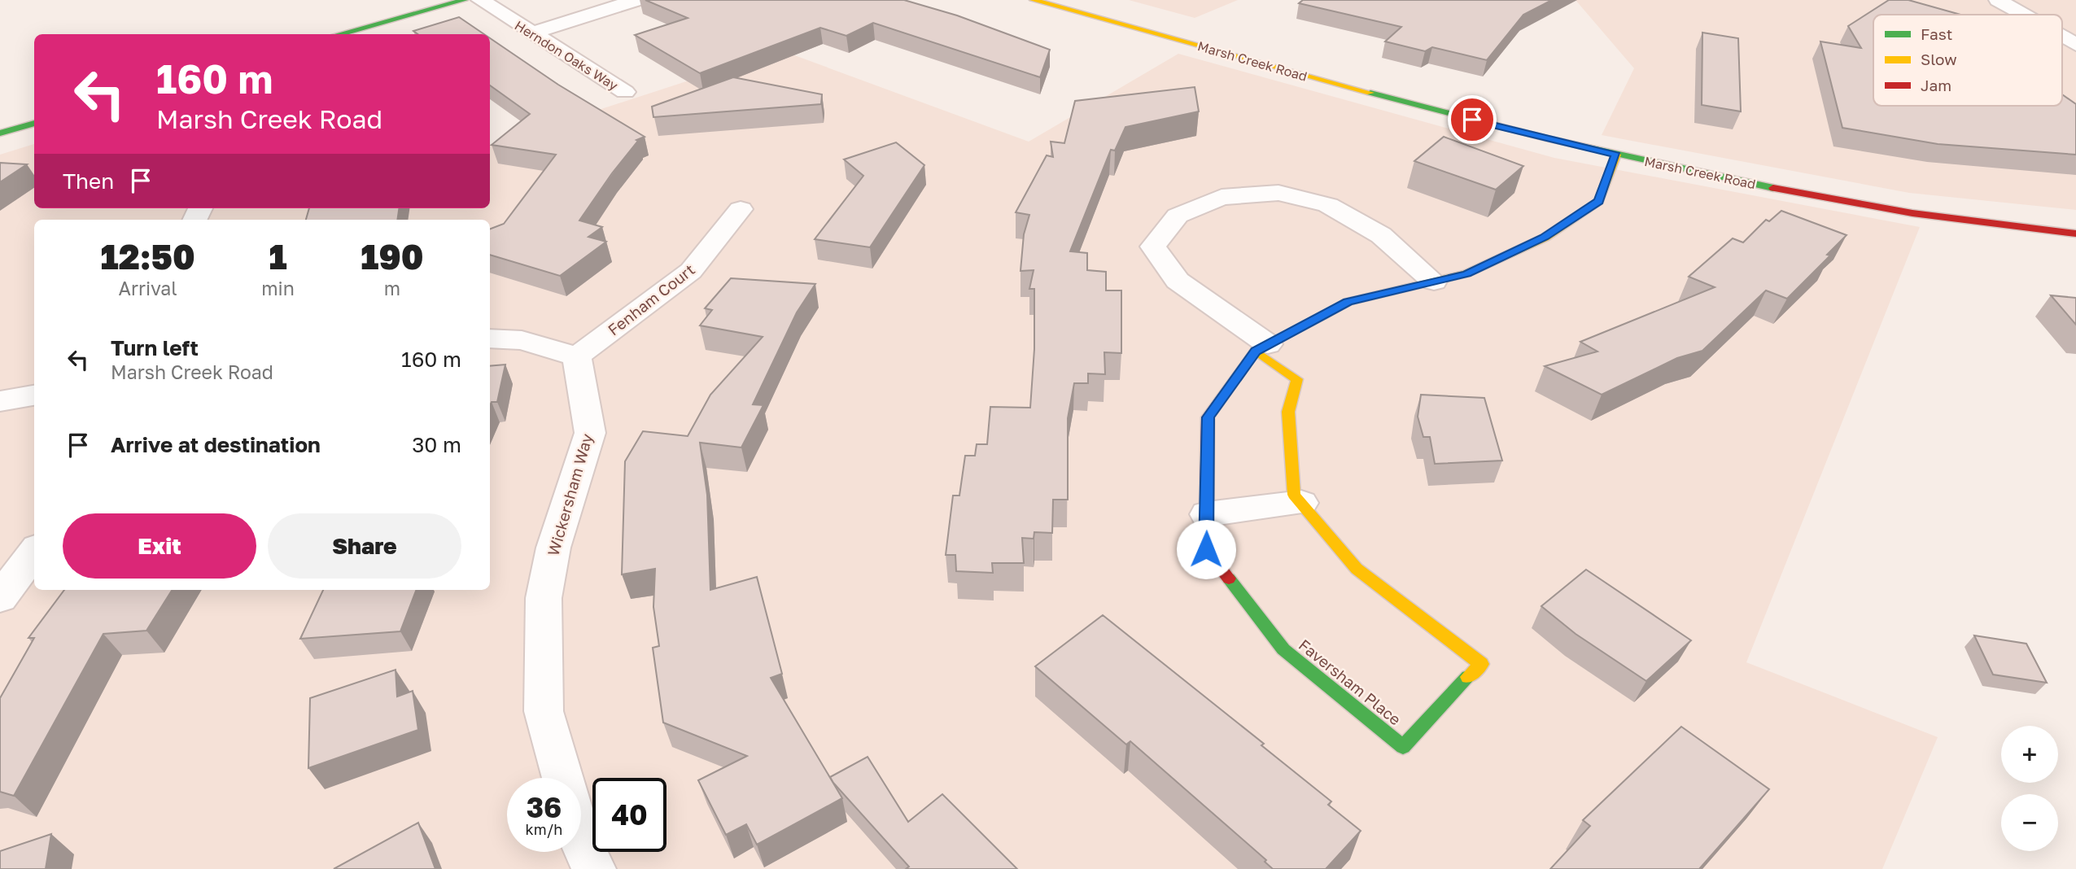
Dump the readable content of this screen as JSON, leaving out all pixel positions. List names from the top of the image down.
{
  "streets": {
    "street": [
      "Herndon Oaks Way",
      "Marsh Creek Road",
      "Fenham Court",
      "Wickersham Way",
      "Faversham Place"
    ]
  },
  "crossings": [
    ["Marsh Creek Road", "Faversham Place"],
    ["Fenham Court", "Wickersham Way"]
  ],
  "legend": ["Fast", "Slow", "Jam"],
  "page": {
    "turn": ["160 m", "Marsh Creek Road"],
    "then": "Then",
    "eta": [
      "12:50",
      "Arrival",
      "1",
      "min",
      "190",
      "m"
    ],
    "list": [
      {
        "name": "Turn left",
        "note": "Marsh Creek Road",
        "value": "160 m"
      },
      {
        "name": "Arrive at destination",
        "value": "30 m"
      }
    ],
    "buttons": ["Exit", "Share"],
    "map_buttons": ["+", "−"],
    "speed": "36 km/h",
    "limit": "40"
  }
}
